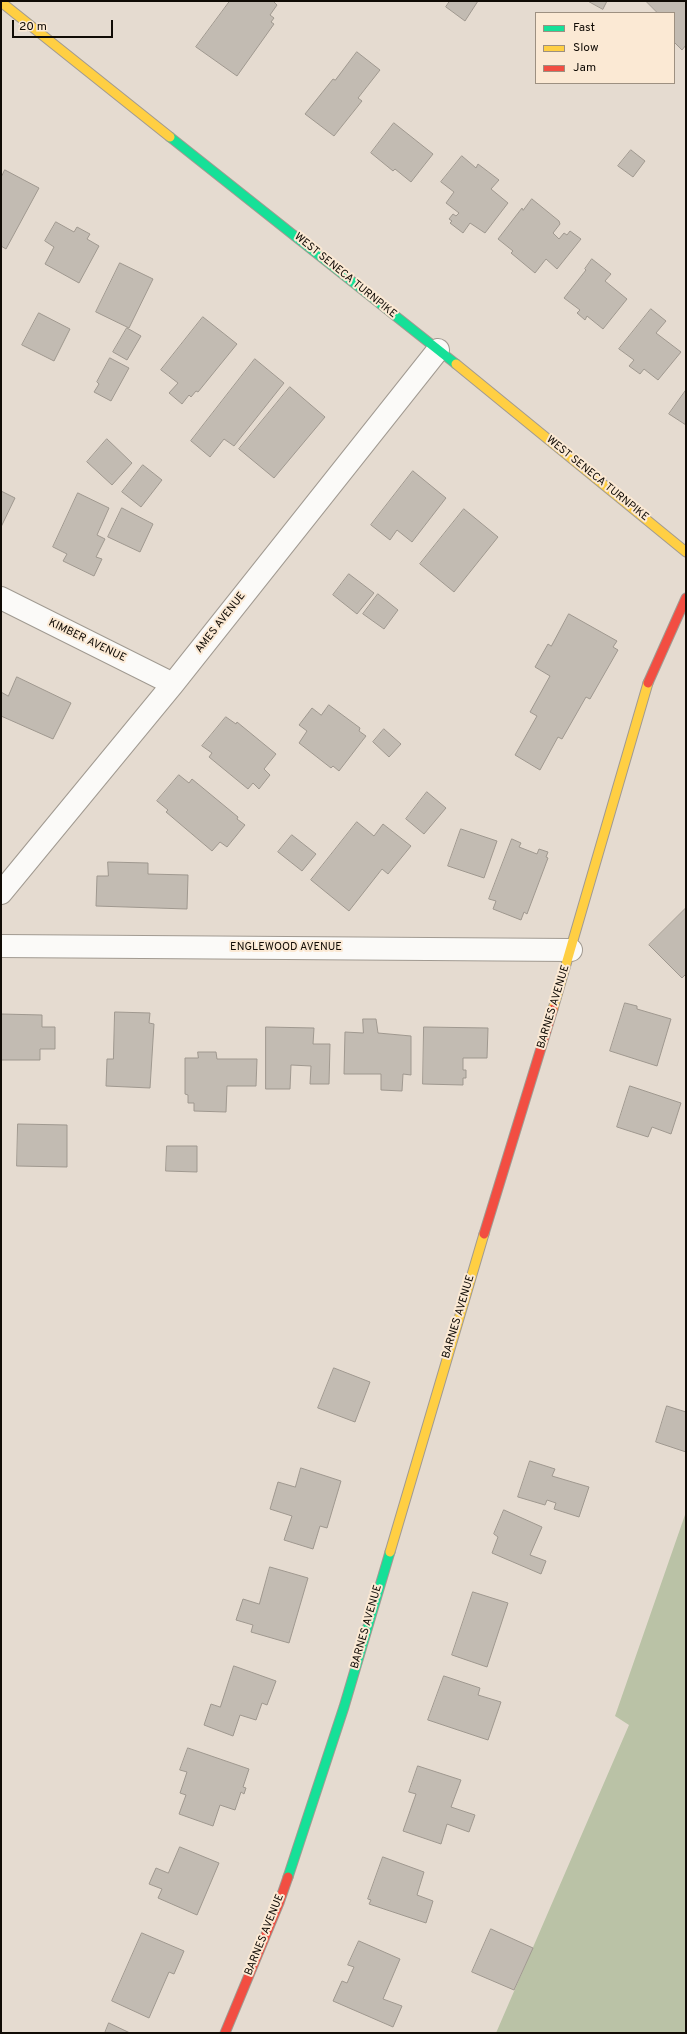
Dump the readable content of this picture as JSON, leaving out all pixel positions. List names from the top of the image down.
{
  "streets": {
    "street": [
      "WEST SENECA TURNPIKE",
      "AMES AVENUE",
      "KIMBER AVENUE",
      "ENGLEWOOD AVENUE",
      "BARNES AVENUE"
    ]
  },
  "crossings": [
    ["WEST SENECA TURNPIKE", "AMES AVENUE"],
    ["AMES AVENUE", "KIMBER AVENUE"],
    ["ENGLEWOOD AVENUE", "BARNES AVENUE"]
  ],
  "legend": ["Fast", "Slow", "Jam"],
  "scale_bar": "20 m"
}
